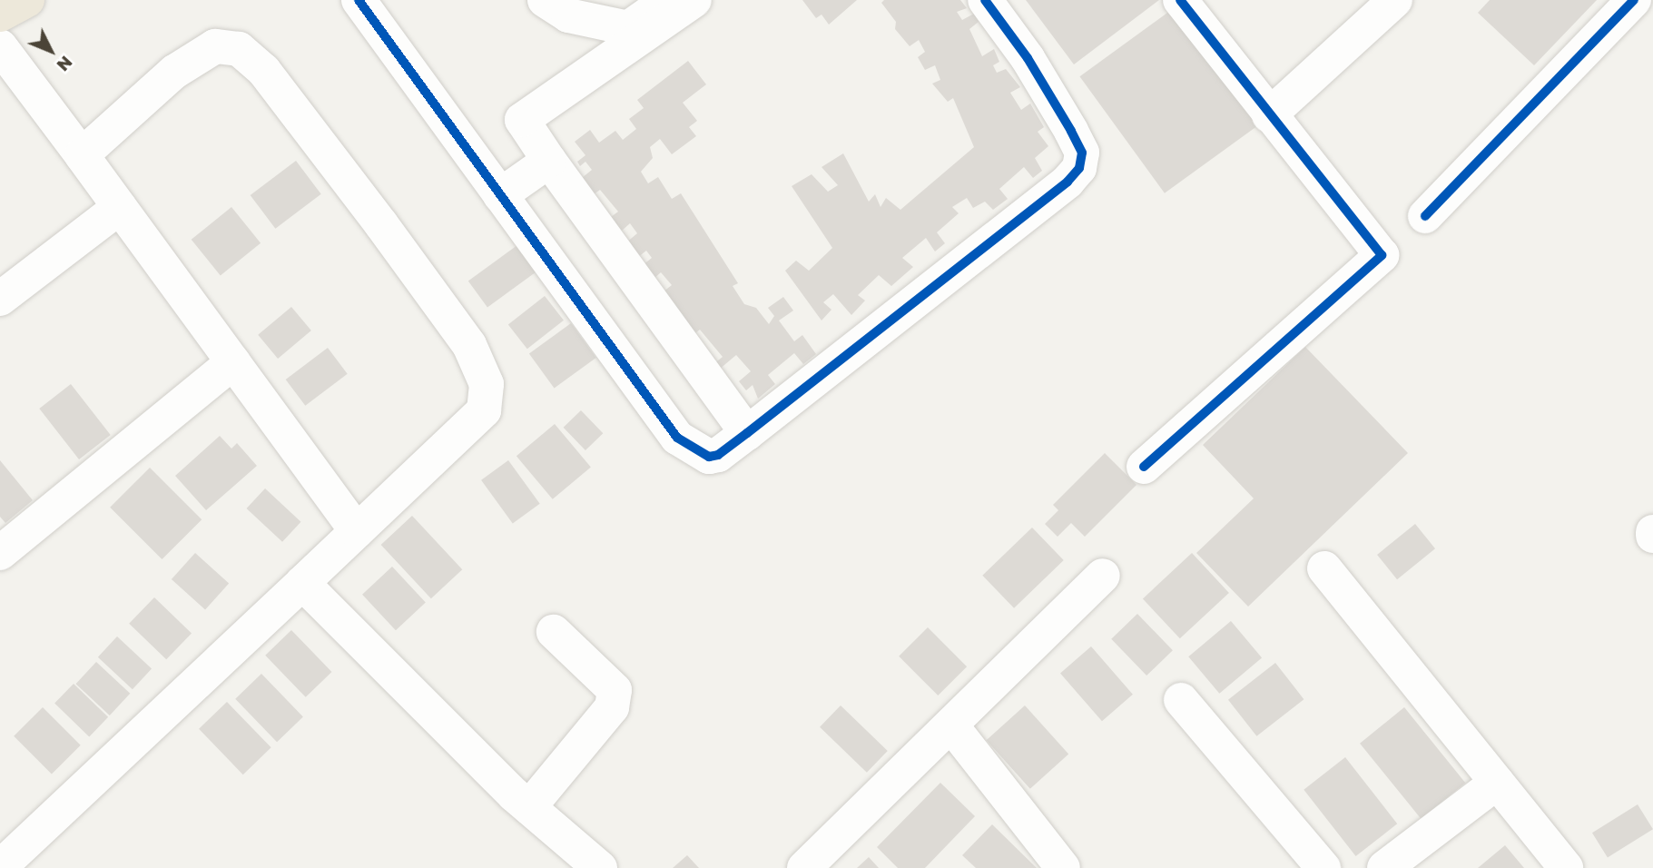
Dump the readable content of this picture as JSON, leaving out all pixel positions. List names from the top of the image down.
{
  "north": "bottom right"
}
